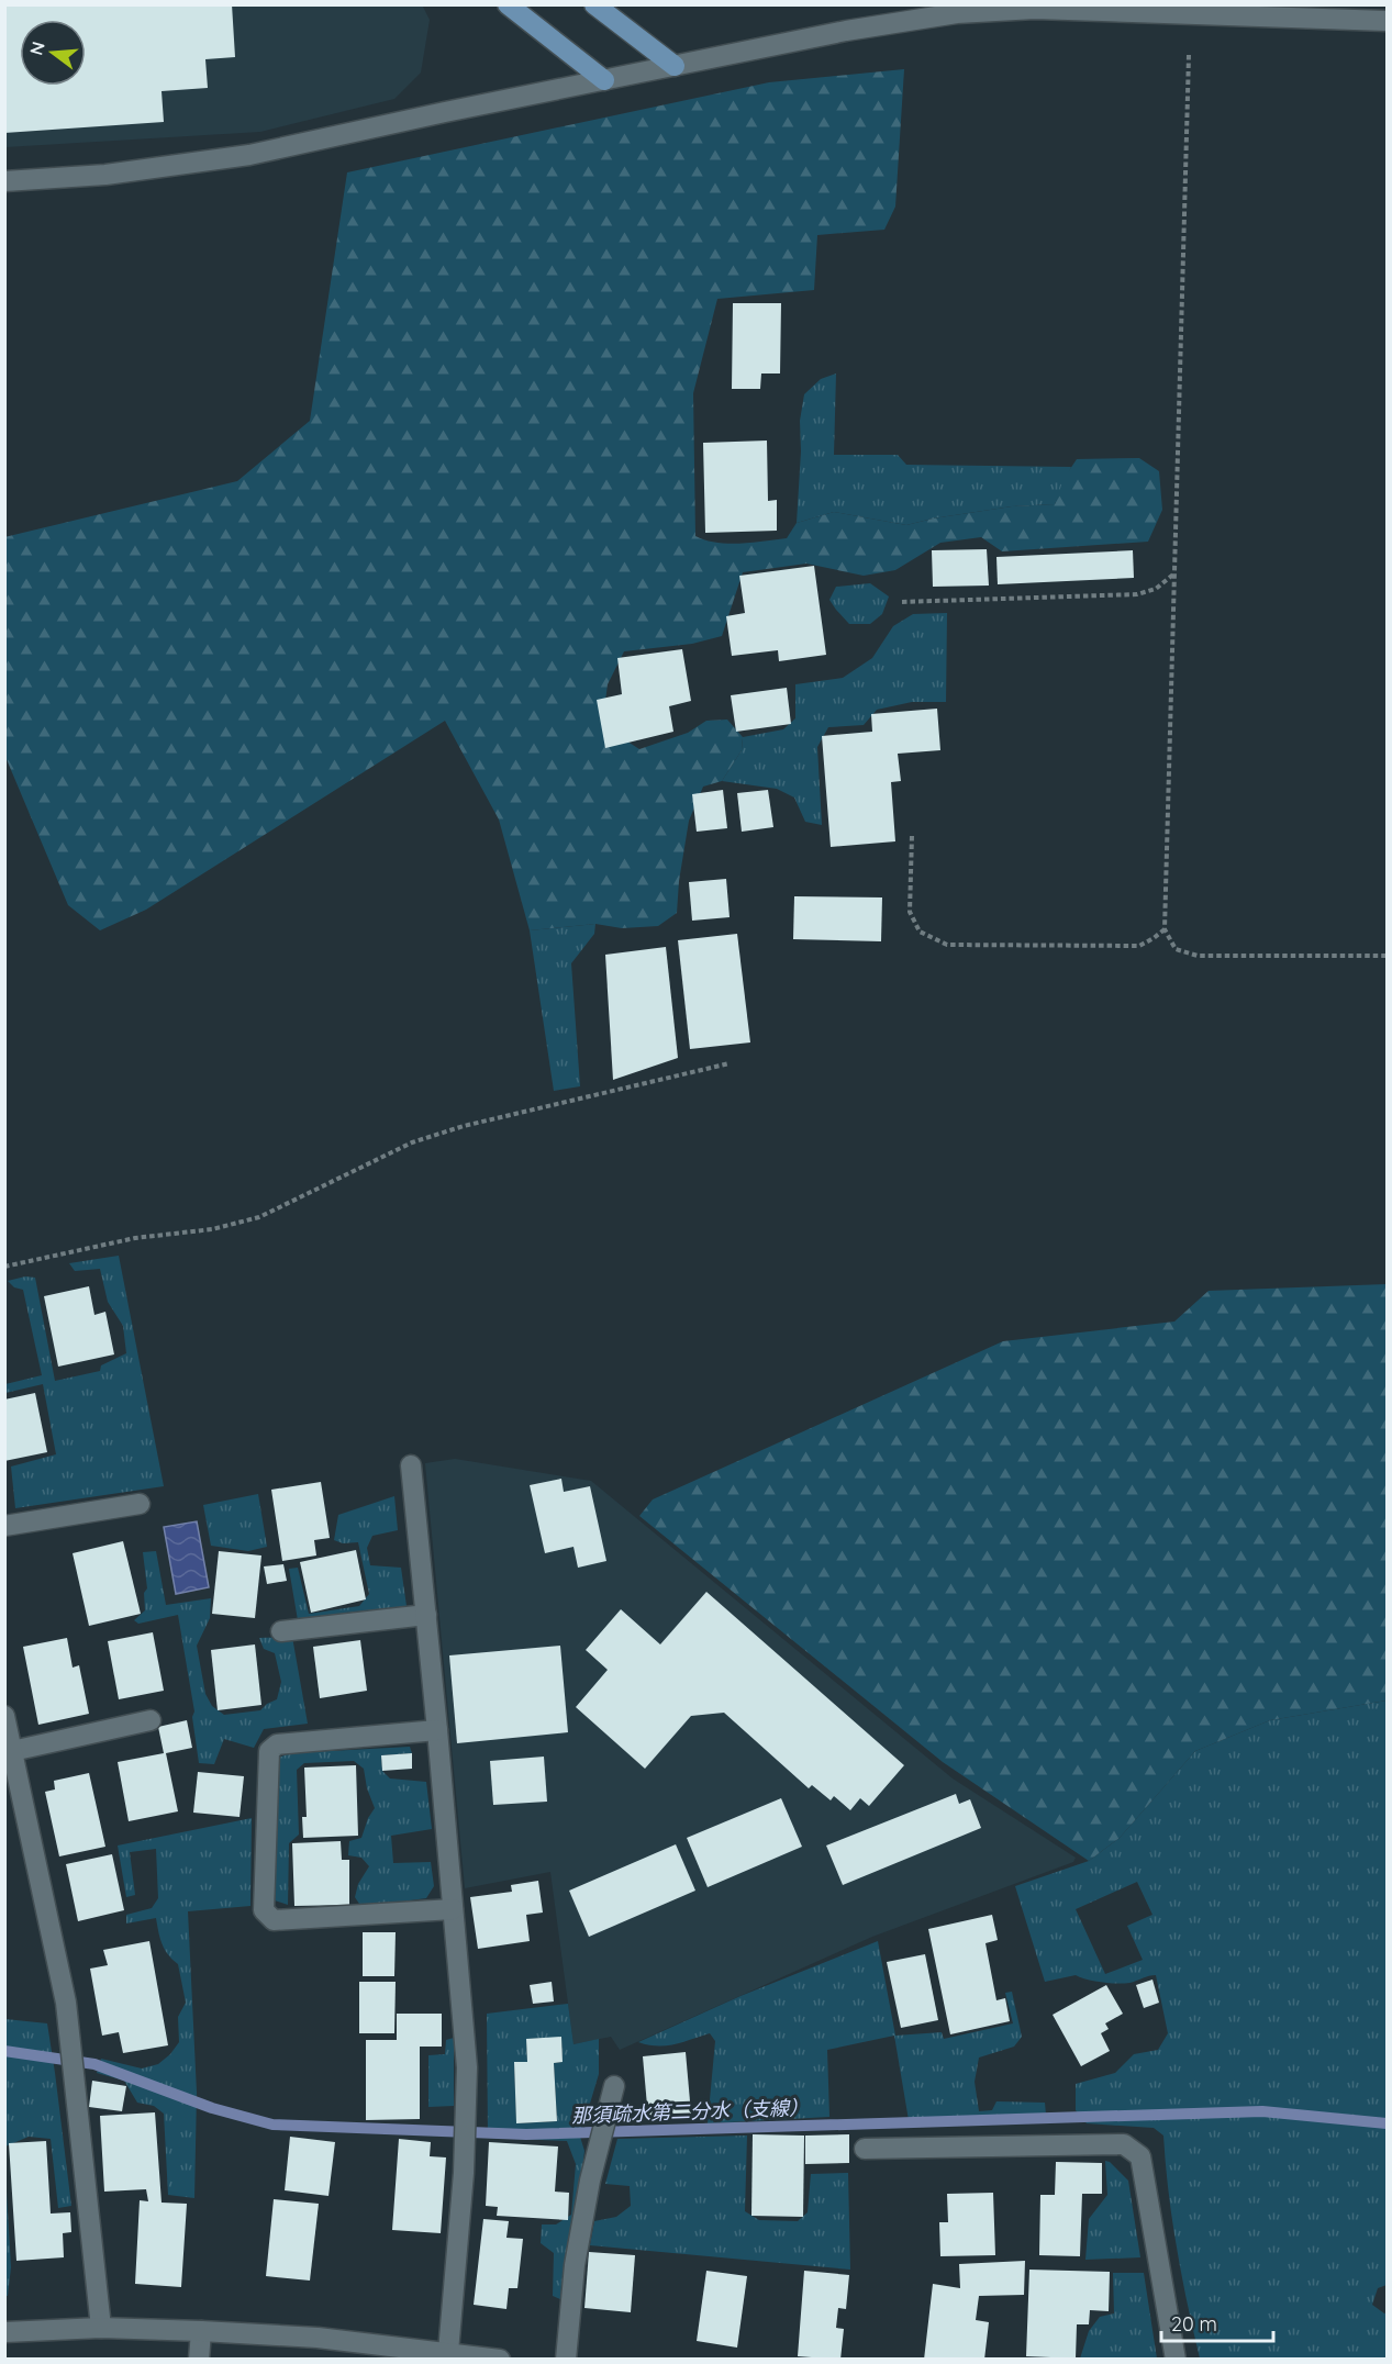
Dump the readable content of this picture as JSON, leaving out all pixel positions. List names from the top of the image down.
{
  "water": ["那須疏水第二分水（支線）"],
  "scale_bar": "20 m",
  "north": "left"
}
